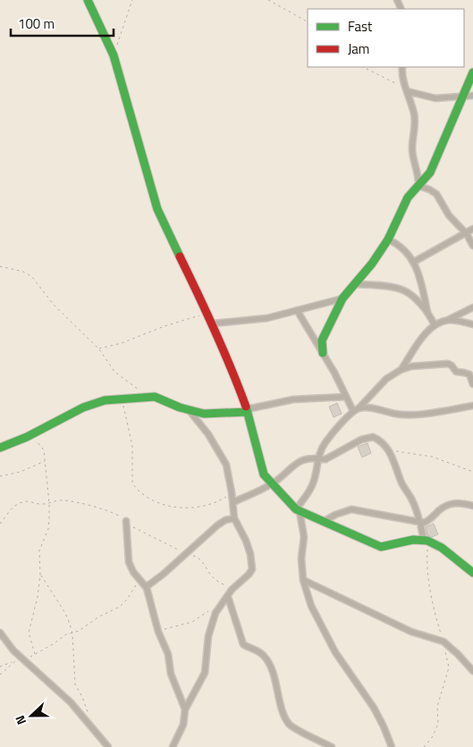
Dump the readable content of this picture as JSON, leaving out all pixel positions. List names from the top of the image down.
{
  "legend": ["Fast", "Jam"],
  "scale_bar": "100 m",
  "north": "left"
}
